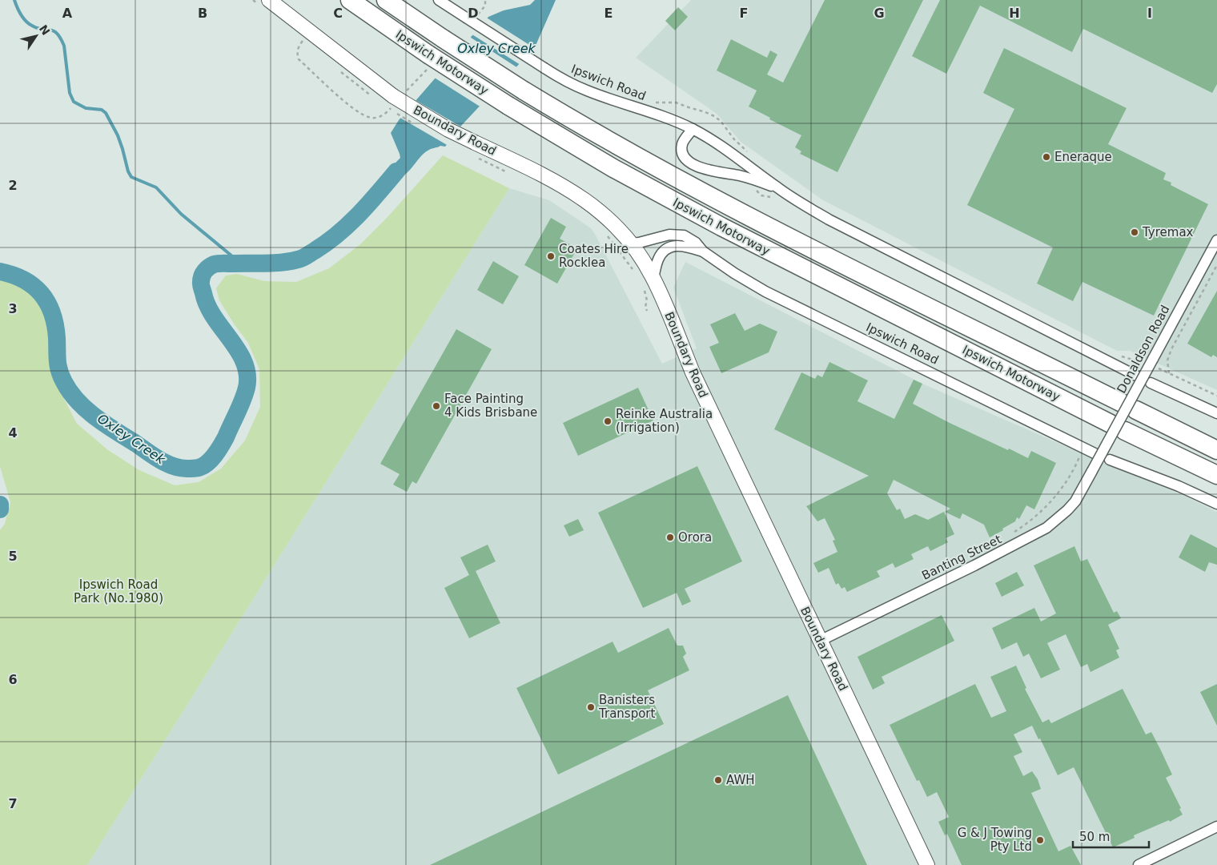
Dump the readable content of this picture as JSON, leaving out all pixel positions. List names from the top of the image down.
{
  "streets": {
    "highway": ["Ipswich Motorway"],
    "main road": ["Boundary Road"],
    "street": ["Ipswich Road", "Donaldson Road", "Banting Street"]
  },
  "crossings": [
    ["Ipswich Road", "Boundary Road"],
    ["Boundary Road", "Banting Street"],
    ["Donaldson Road", "Banting Street"]
  ],
  "water": ["Oxley Creek"],
  "parks": ["Ipswich Road Park (No.1980)"],
  "places": [
    "Eneraque",
    "Tyremax",
    "Coates Hire Rocklea",
    "Face Painting 4 Kids Brisbane",
    "Reinke Australia (Irrigation)",
    "Orora",
    "Banisters Transport",
    "AWH",
    "G & J Towing Pty Ltd"
  ],
  "scale_bar": "50 m",
  "north": "top right",
  "grid": {
    "columns": [
      "A",
      "B",
      "C",
      "D",
      "E",
      "F",
      "G",
      "H",
      "I"
    ],
    "rows": [
      "2",
      "3",
      "4",
      "5",
      "6",
      "7"
    ]
  }
}
